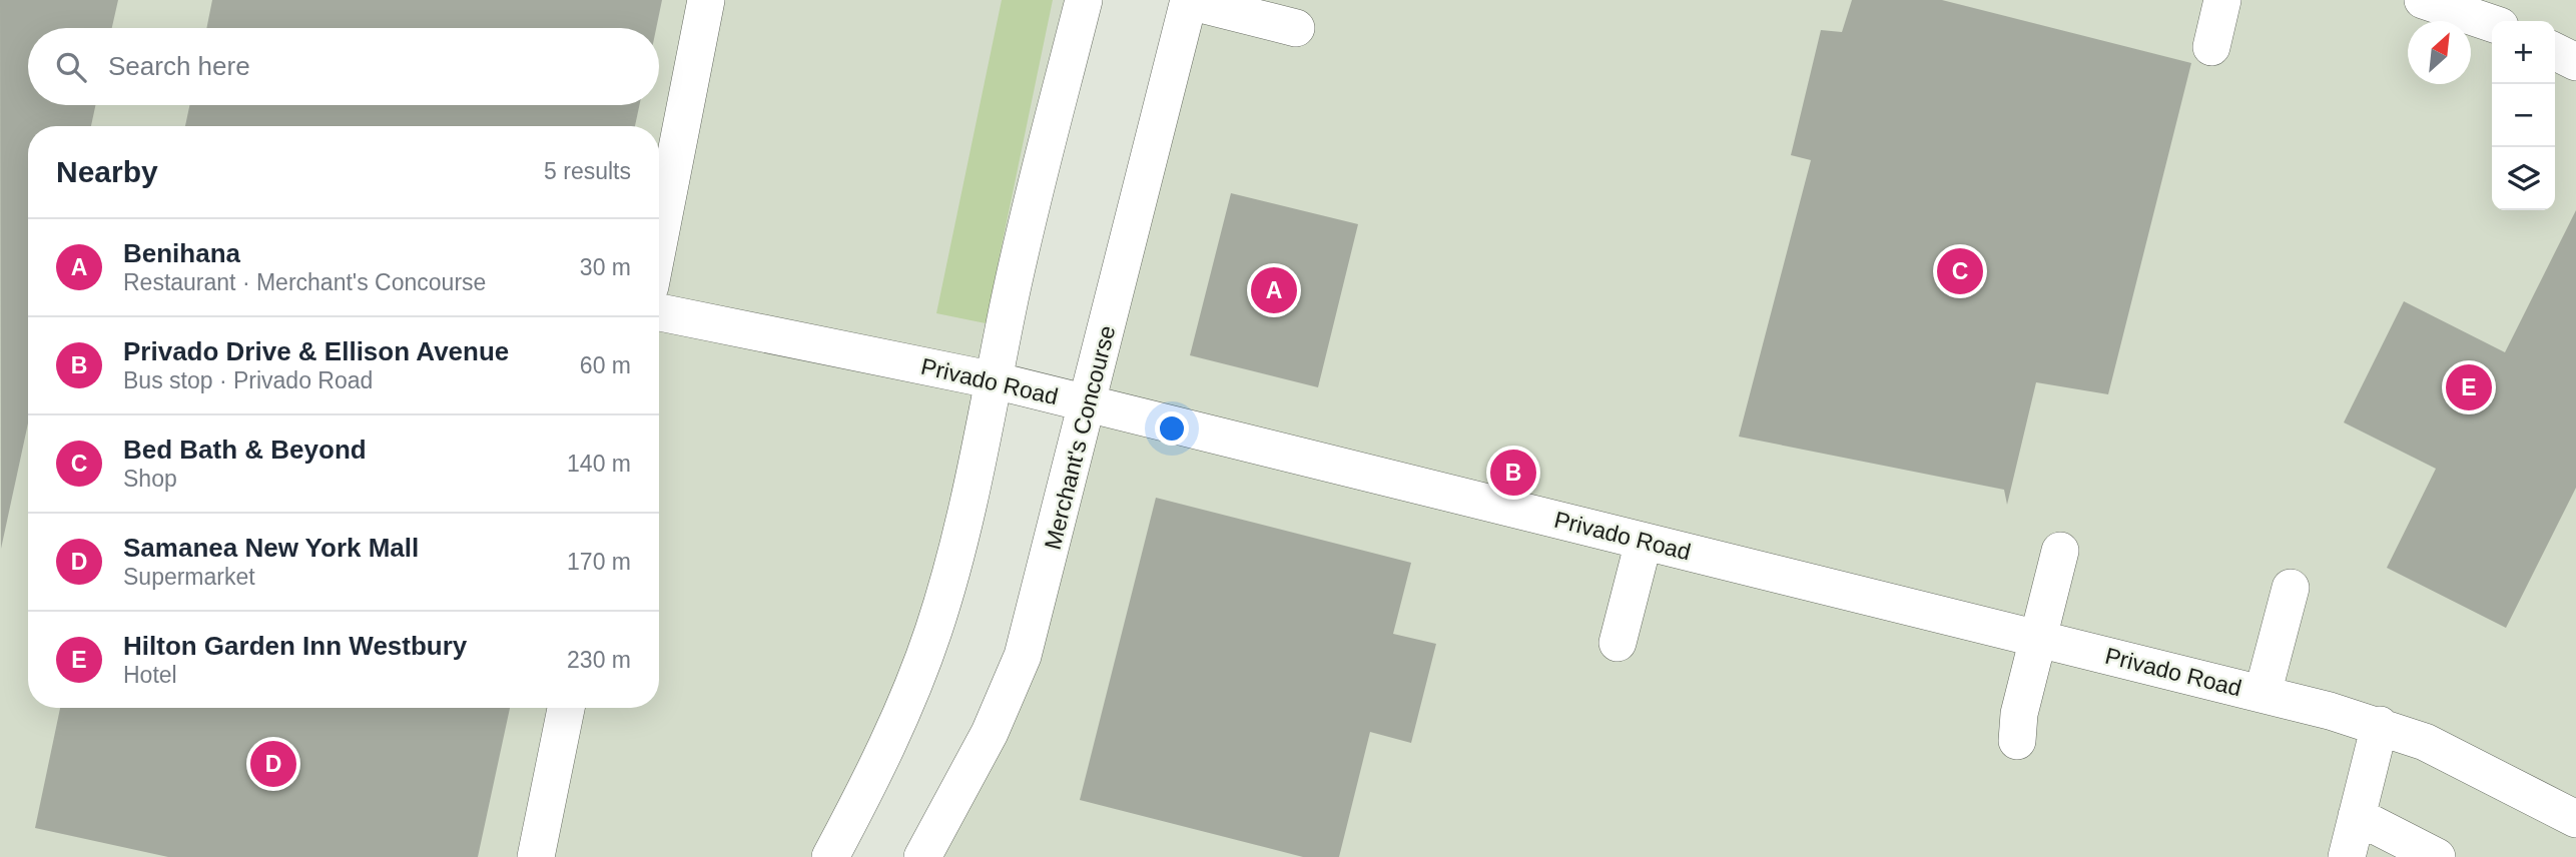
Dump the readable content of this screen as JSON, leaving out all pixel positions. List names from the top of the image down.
{
  "streets": {
    "street": ["Privado Road", "Merchant's Concourse"]
  },
  "crossings": [
    ["Privado Road", "Merchant's Concourse"]
  ],
  "north": "top right",
  "page": {
    "map_buttons": ["+", "−"],
    "search": "Search here",
    "heading": ["Nearby", "5 results"],
    "list": [
      {
        "mark": "A",
        "name": "Benihana",
        "note": "Restaurant · Merchant's Concourse",
        "value": "30 m"
      },
      {
        "mark": "B",
        "name": "Privado Drive & Ellison Avenue",
        "note": "Bus stop · Privado Road",
        "value": "60 m"
      },
      {
        "mark": "C",
        "name": "Bed Bath & Beyond",
        "note": "Shop",
        "value": "140 m"
      },
      {
        "mark": "D",
        "name": "Samanea New York Mall",
        "note": "Supermarket",
        "value": "170 m"
      },
      {
        "mark": "E",
        "name": "Hilton Garden Inn Westbury",
        "note": "Hotel",
        "value": "230 m"
      }
    ],
    "pins": [
      "C",
      "A",
      "E",
      "B",
      "D"
    ]
  }
}
